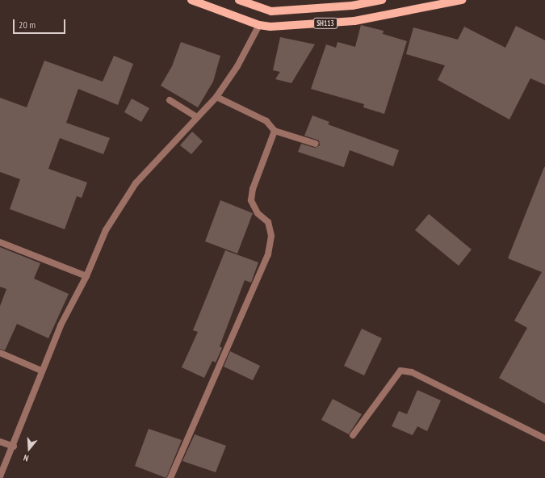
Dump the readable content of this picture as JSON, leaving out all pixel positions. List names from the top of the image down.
{
  "streets": {
    "main road": ["SH113"]
  },
  "scale_bar": "20 m",
  "north": "bottom"
}
